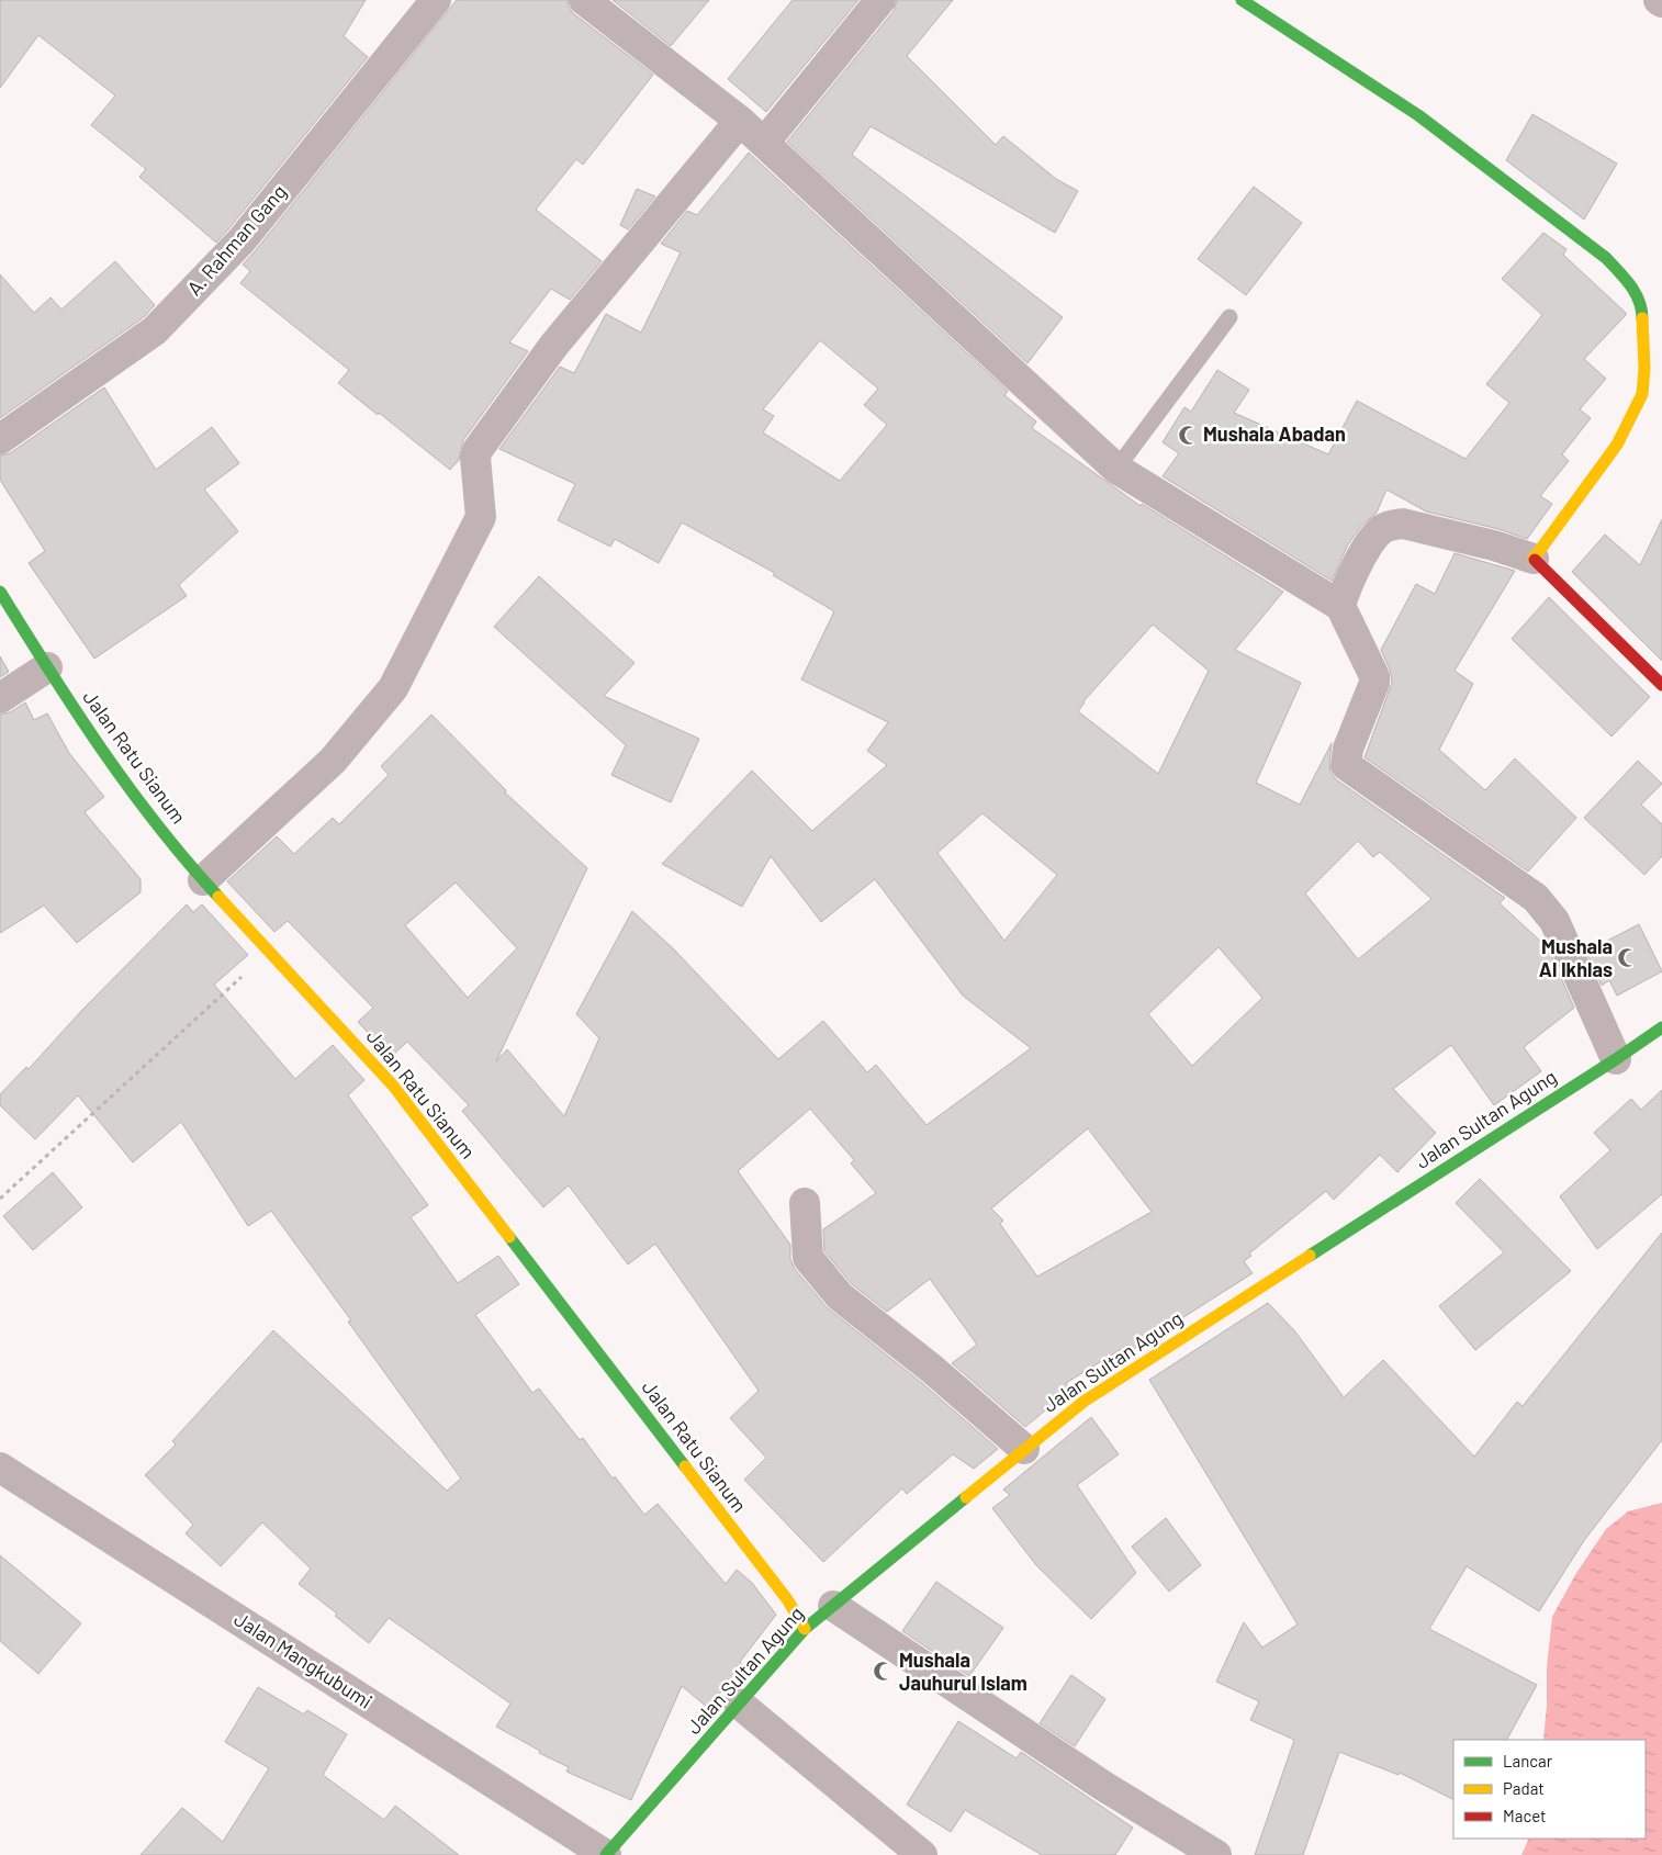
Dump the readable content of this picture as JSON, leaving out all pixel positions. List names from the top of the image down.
{
  "streets": {
    "street": [
      "A. Rahman Gang",
      "Jalan Ratu Sianum",
      "Jalan Sultan Agung",
      "Jalan Mangkubumi"
    ]
  },
  "crossings": [
    ["Jalan Ratu Sianum", "Jalan Sultan Agung"],
    ["Jalan Sultan Agung", "Jalan Mangkubumi"]
  ],
  "places": {
    "mosque": ["Mushala Abadan", "Mushala Al Ikhlas", "Mushala Jauhurul Islam"]
  },
  "legend": ["Lancar", "Padat", "Macet"]
}
